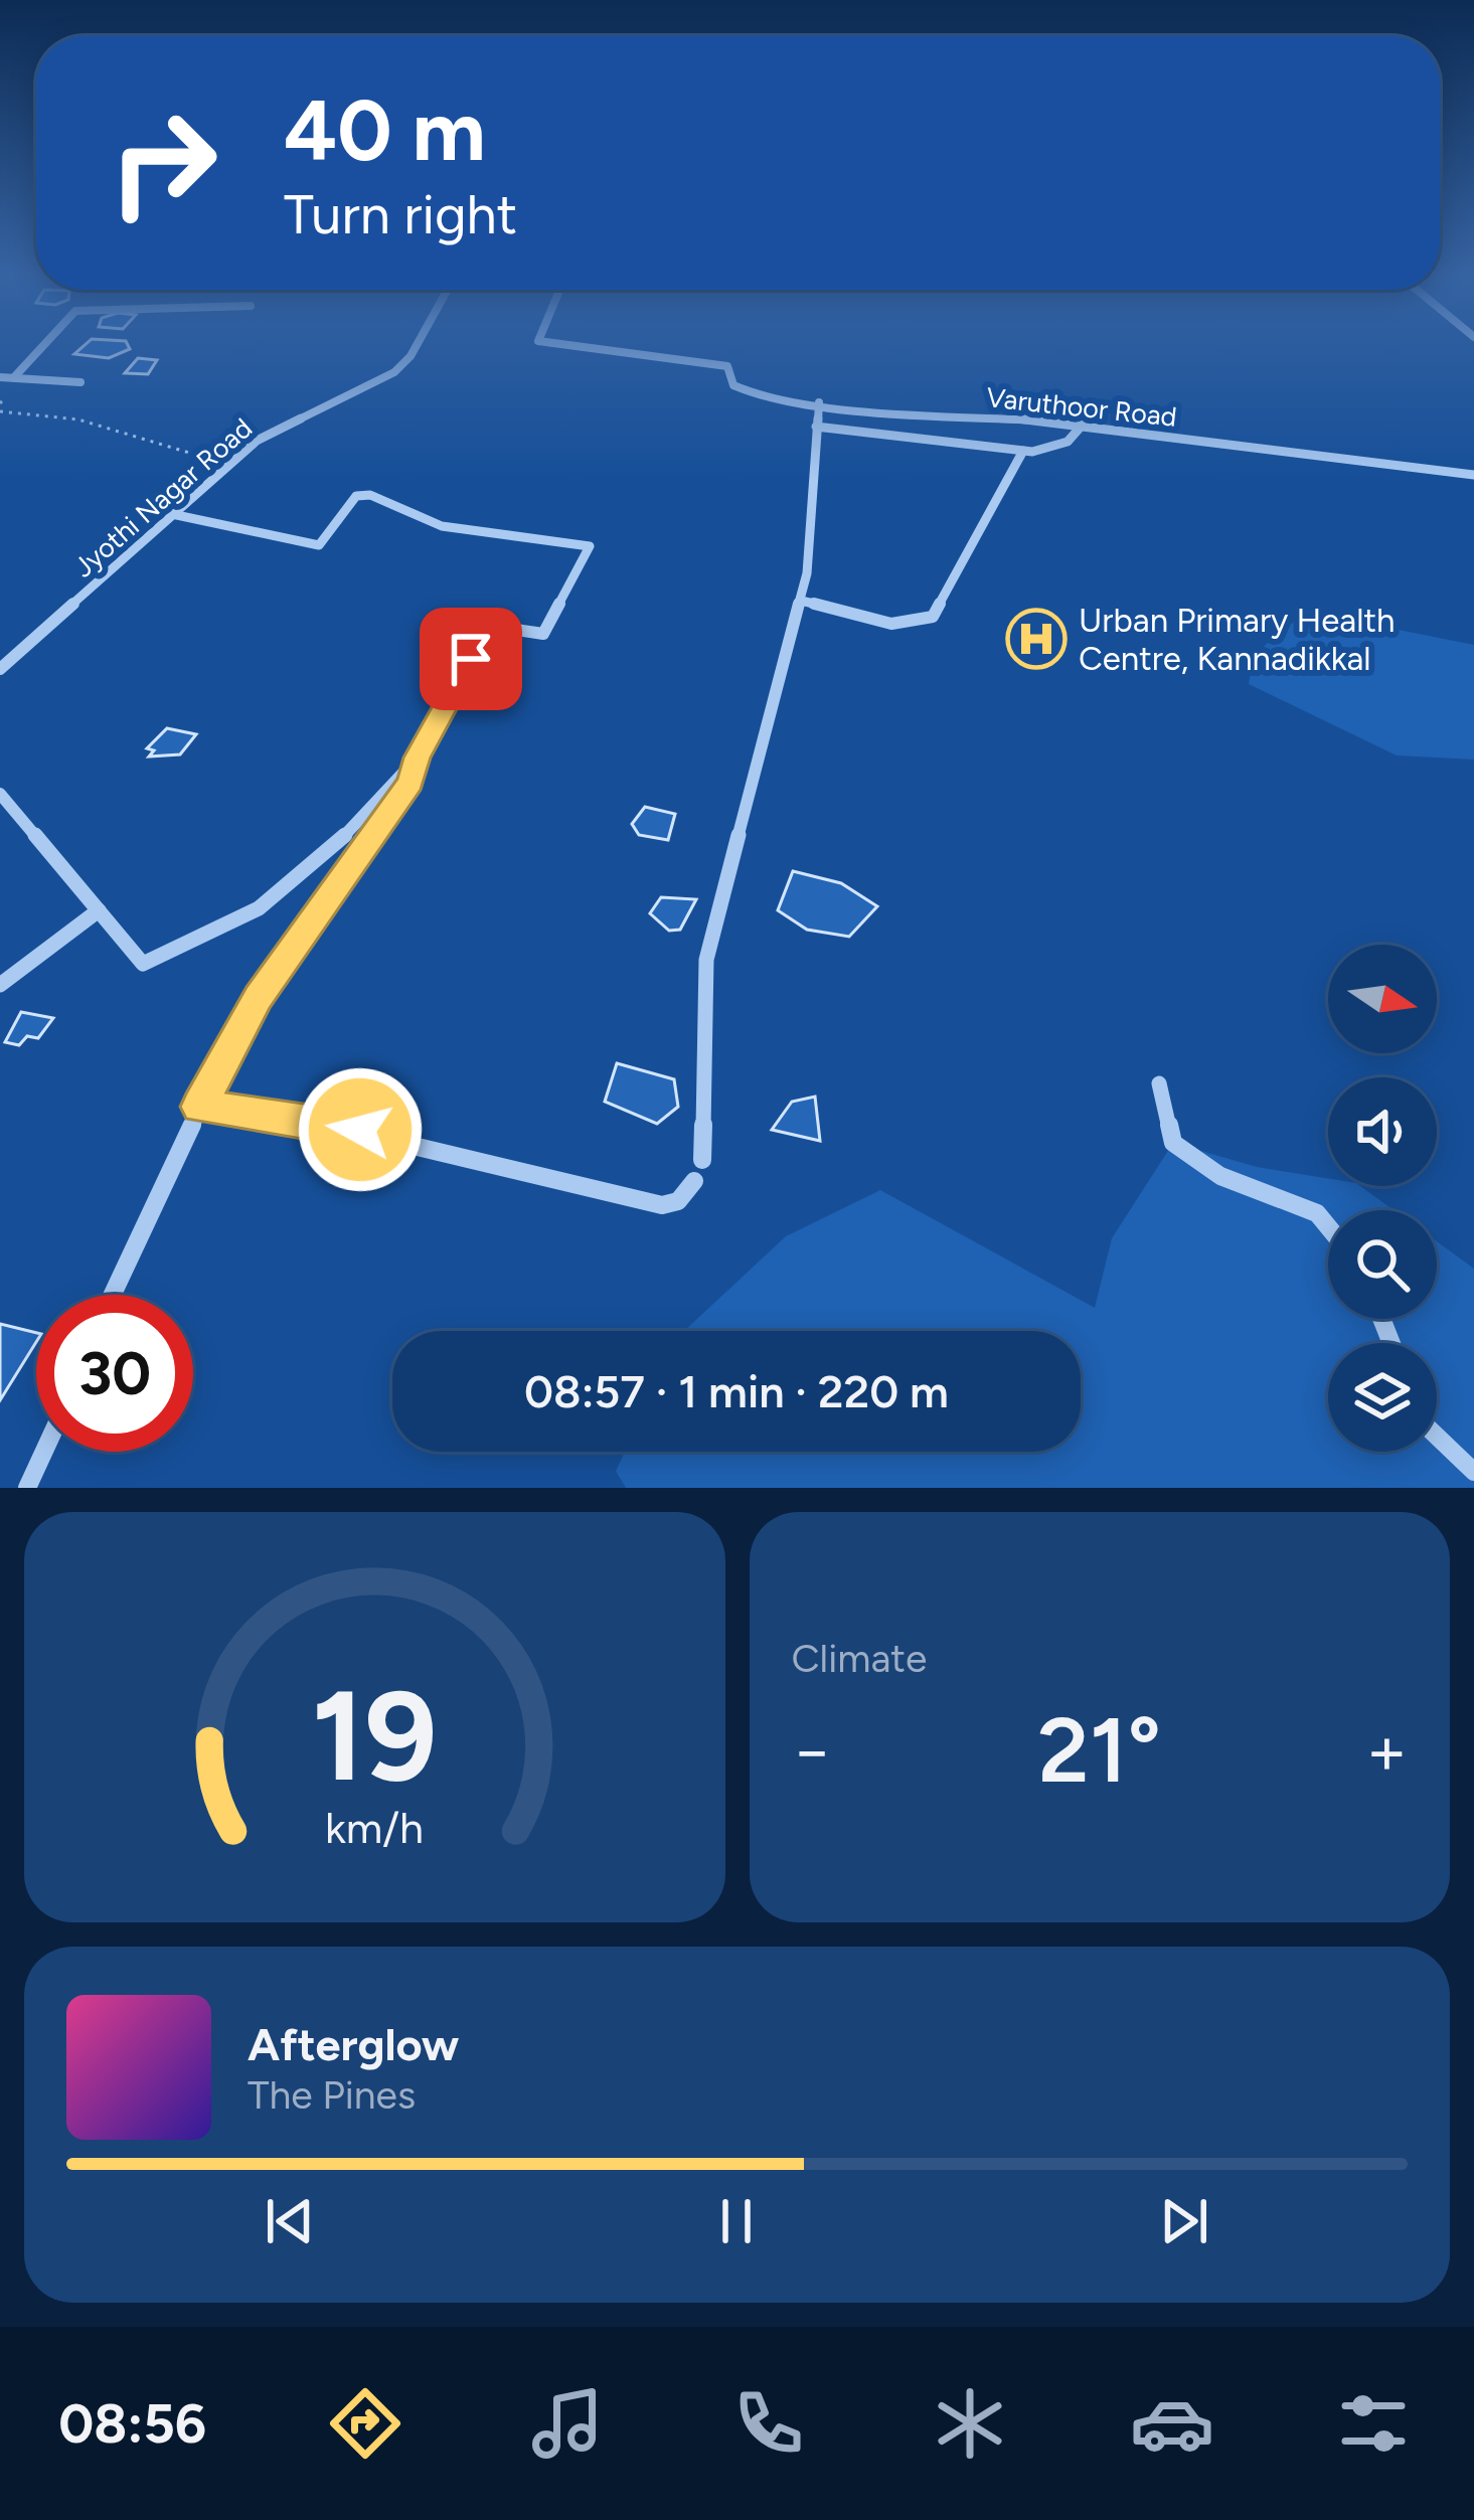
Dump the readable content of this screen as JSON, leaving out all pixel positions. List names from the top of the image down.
{
  "streets": {
    "street": ["Varuthoor Road", "Jyothi Nagar Road"]
  },
  "places": {
    "hospital": ["Urban Primary Health Centre, Kannadikkal"]
  },
  "north": "right",
  "page": {
    "turn": ["40 m", "Turn right"],
    "limit": "30",
    "trip": "08:57 · 1 min · 220 m",
    "tile": "Climate",
    "heat": ["−", "21°", "+"],
    "song": ["Afterglow", "The Pines"],
    "tabs": "08:56",
    "gauge": ["19", "km/h"]
  }
}
